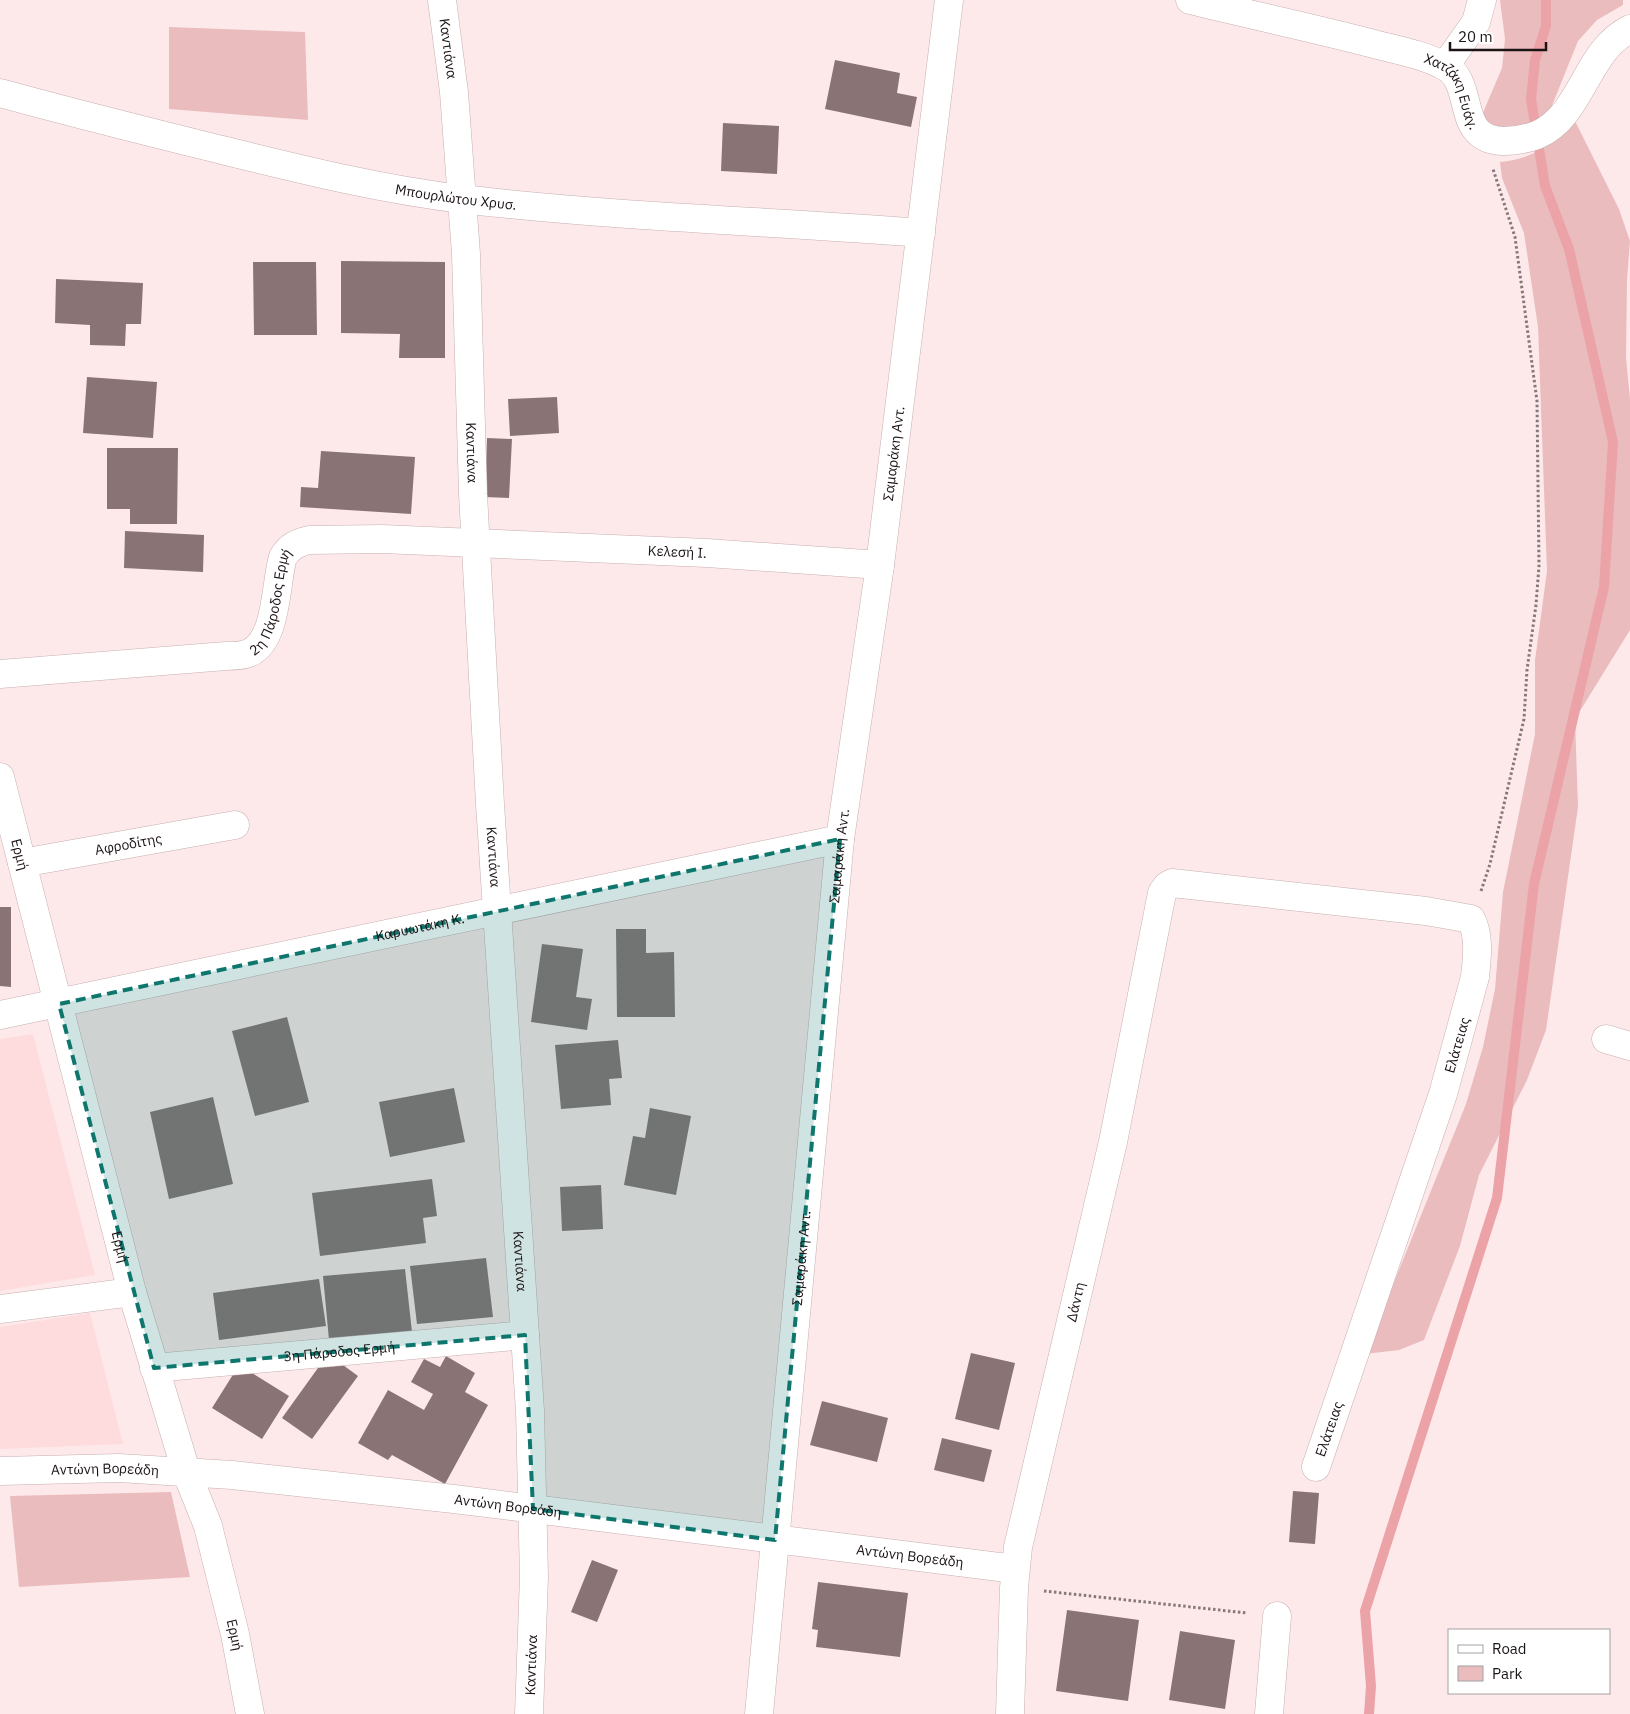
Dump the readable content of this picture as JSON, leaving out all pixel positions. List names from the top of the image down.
{
  "streets": {
    "street": [
      "Καντιάνα",
      "Χατζάκη Ευάγ.",
      "Μπουρλώτου Χρυσ.",
      "Σαμαράκη Αντ.",
      "Κελεσή Ι.",
      "2η Πάροδος Ερμή",
      "Αφροδίτης",
      "Ερμή",
      "Καρυωτάκη Κ.",
      "Ελάτειας",
      "Δάντη",
      "3η Πάροδος Ερμή",
      "Αντώνη Βορεάδη"
    ]
  },
  "crossings": [
    ["Καντιάνα", "Μπουρλώτου Χρυσ."],
    ["Καντιάνα", "Κελεσή Ι."],
    ["Καντιάνα", "2η Πάροδος Ερμή"],
    ["Καντιάνα", "Καρυωτάκη Κ."],
    ["Καντιάνα", "3η Πάροδος Ερμή"],
    ["Καντιάνα", "Αντώνη Βορεάδη"],
    ["Μπουρλώτου Χρυσ.", "Σαμαράκη Αντ."],
    ["Σαμαράκη Αντ.", "Κελεσή Ι."],
    ["Σαμαράκη Αντ.", "Καρυωτάκη Κ."],
    ["Σαμαράκη Αντ.", "Αντώνη Βορεάδη"],
    ["Κελεσή Ι.", "2η Πάροδος Ερμή"],
    ["Αφροδίτης", "Ερμή"],
    ["Ερμή", "Καρυωτάκη Κ."],
    ["Ερμή", "3η Πάροδος Ερμή"],
    ["Ερμή", "Αντώνη Βορεάδη"],
    ["Ελάτειας", "Δάντη"],
    ["Δάντη", "Αντώνη Βορεάδη"]
  ],
  "legend": ["Road", "Park"],
  "scale_bar": "20 m"
}
